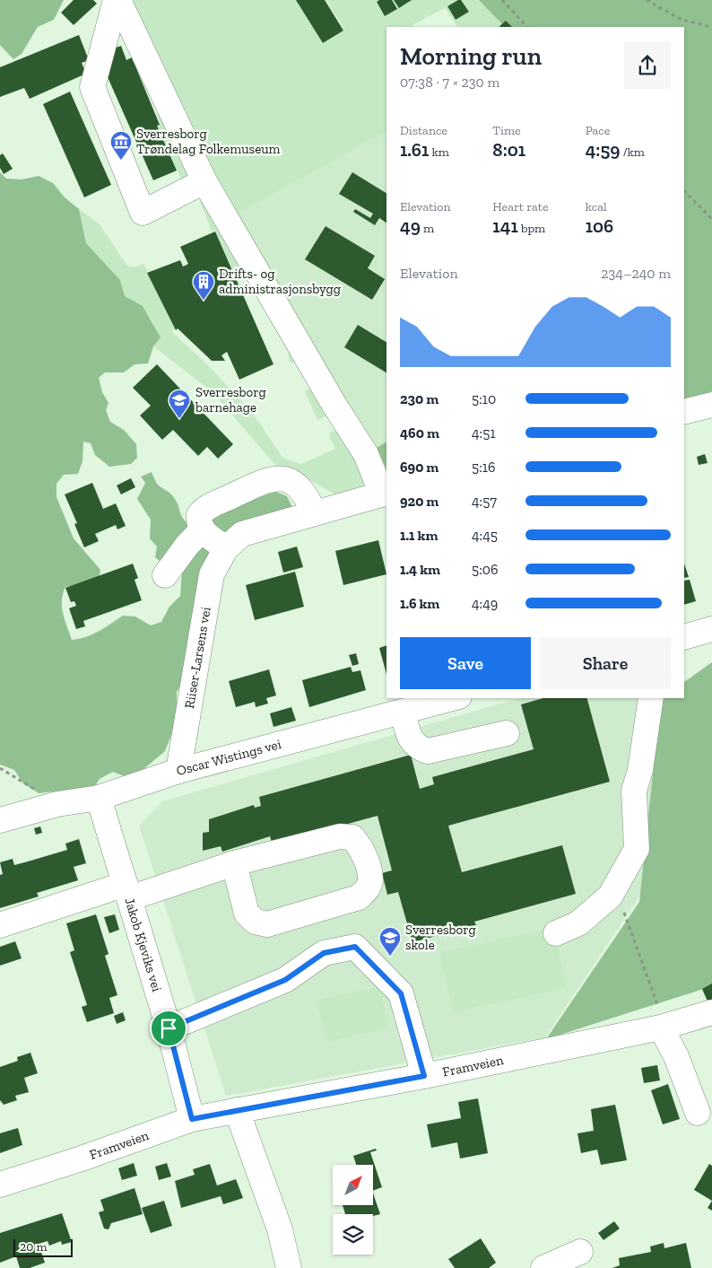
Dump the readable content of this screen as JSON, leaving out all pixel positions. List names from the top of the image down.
{
  "streets": {
    "street": [
      "Riiser-Larsens vei",
      "Oscar Wistings vei",
      "Jakob Kjeviks vei",
      "Framveien"
    ]
  },
  "crossings": [
    ["Riiser-Larsens vei", "Oscar Wistings vei"],
    ["Oscar Wistings vei", "Jakob Kjeviks vei"],
    ["Jakob Kjeviks vei", "Framveien"]
  ],
  "places": {
    "museum": ["Sverresborg Trøndelag Folkemuseum"],
    "building": ["Drifts- og administrasjonsbygg"],
    "school or university": ["Sverresborg barnehage", "Sverresborg skole"]
  },
  "scale_bar": "20 m",
  "north": "top right",
  "page": {
    "heading": ["Morning run", "07:38 · 7 × 230 m"],
    "stats": [
      ["Distance", "1.61 km"],
      ["Time", "8:01"],
      ["Pace", "4:59 /km"],
      ["Elevation", "49 m"],
      ["Heart rate", "141 bpm"],
      ["kcal", "106"]
    ],
    "chart": ["Elevation", "234–240 m"],
    "list": [
      {
        "name": "230 m",
        "note": "5:10"
      },
      {
        "name": "460 m",
        "note": "4:51"
      },
      {
        "name": "690 m",
        "note": "5:16"
      },
      {
        "name": "920 m",
        "note": "4:57"
      },
      {
        "name": "1.1 km",
        "note": "4:45"
      },
      {
        "name": "1.4 km",
        "note": "5:06"
      },
      {
        "name": "1.6 km",
        "note": "4:49"
      }
    ],
    "buttons": ["Save", "Share"],
    "scale": "20 m"
  }
}
